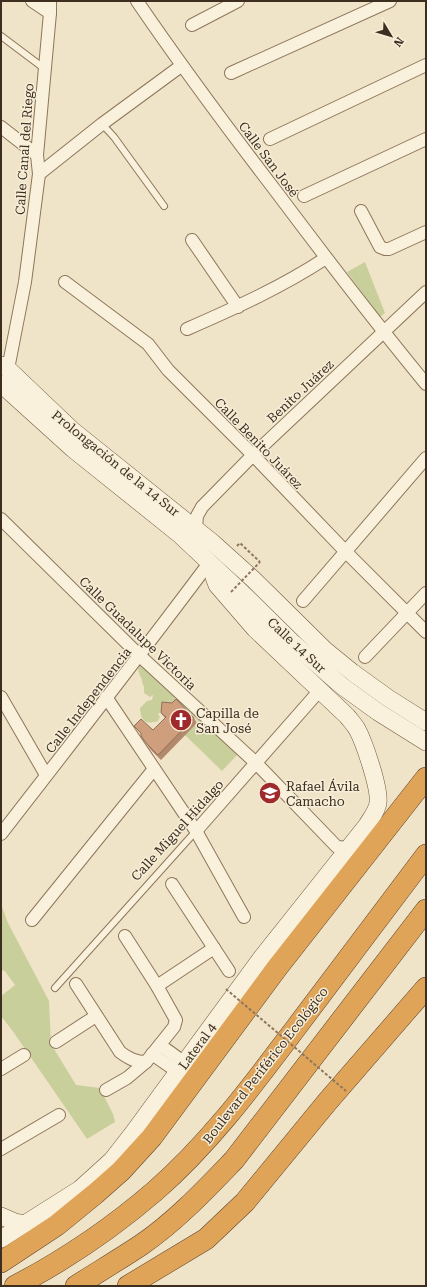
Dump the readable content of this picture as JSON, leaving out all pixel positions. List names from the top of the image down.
{
  "streets": {
    "highway": ["Boulevard Periférico Ecológico"],
    "main road": ["Prolongación de la 14 Sur", "Calle 14 Sur", "Lateral 4"],
    "street": [
      "Calle Canal del Riego",
      "Calle San José",
      "Benito Juárez",
      "Calle Benito Juárez",
      "Calle Guadalupe Victoria",
      "Calle Independencia",
      "Calle Miguel Hidalgo"
    ]
  },
  "crossings": [
    ["Calle Canal del Riego", "Prolongación de la 14 Sur"],
    ["Calle San José", "Benito Juárez"],
    ["Benito Juárez", "Calle Benito Juárez"],
    ["Benito Juárez", "Prolongación de la 14 Sur"],
    ["Benito Juárez", "Calle 14 Sur"],
    ["Prolongación de la 14 Sur", "Calle 14 Sur"],
    ["Calle Guadalupe Victoria", "Calle Independencia"],
    ["Calle Guadalupe Victoria", "Calle Miguel Hidalgo"],
    ["Calle 14 Sur", "Calle Independencia"]
  ],
  "places": {
    "church": ["Capilla de San José"],
    "school or university": ["Rafael Ávila Camacho"]
  },
  "north": "bottom right"
}
